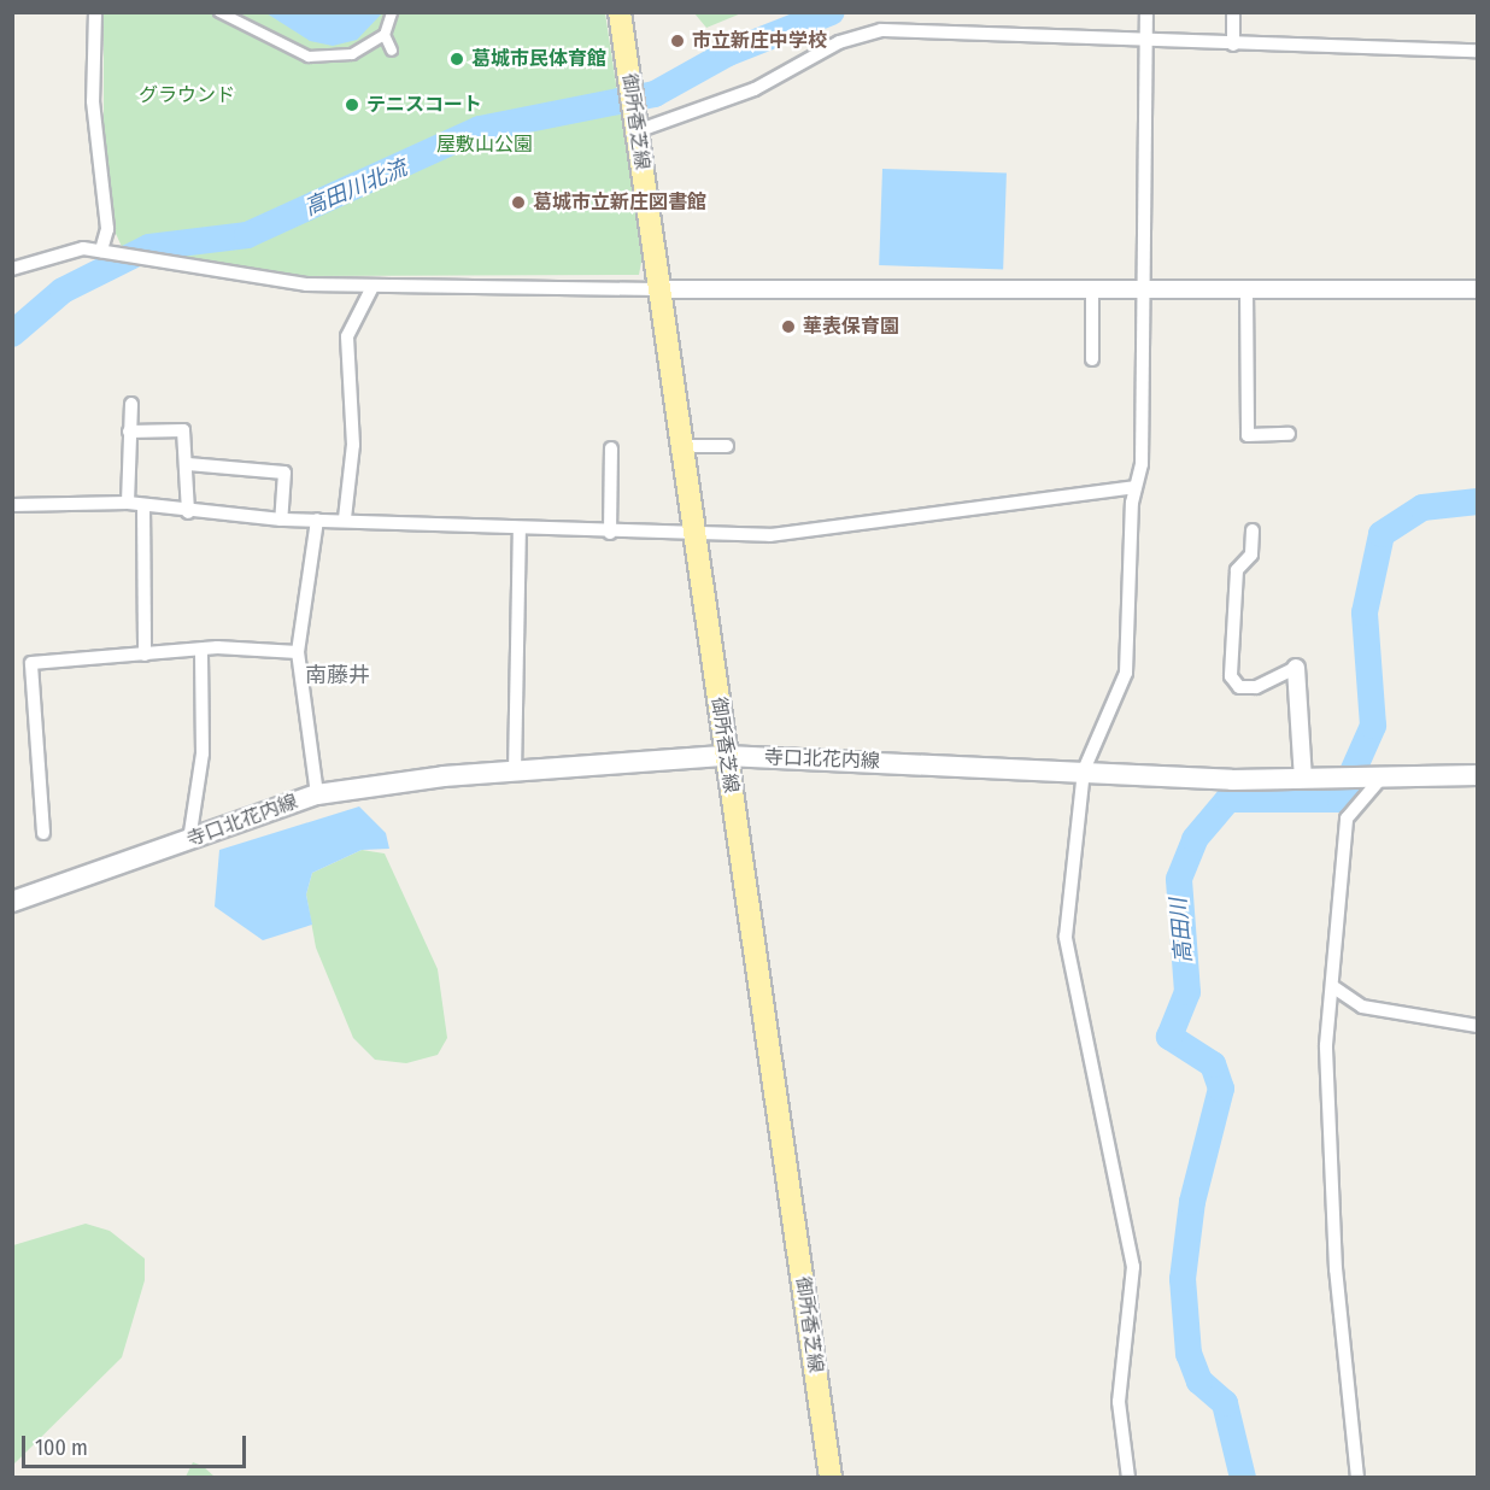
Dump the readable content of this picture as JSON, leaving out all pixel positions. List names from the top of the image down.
{
  "streets": {
    "main road": ["御所香芝線", "寺口北花内線"]
  },
  "crossings": [
    ["御所香芝線", "寺口北花内線"]
  ],
  "districts": ["南藤井"],
  "water": ["高田川北流", "高田川"],
  "parks": ["グラウンド", "屋敷山公園"],
  "places": [
    "市立新庄中学校",
    "葛城市民体育館",
    "テニスコート",
    "葛城市立新庄図書館",
    "華表保育園"
  ],
  "scale_bar": "100 m"
}
